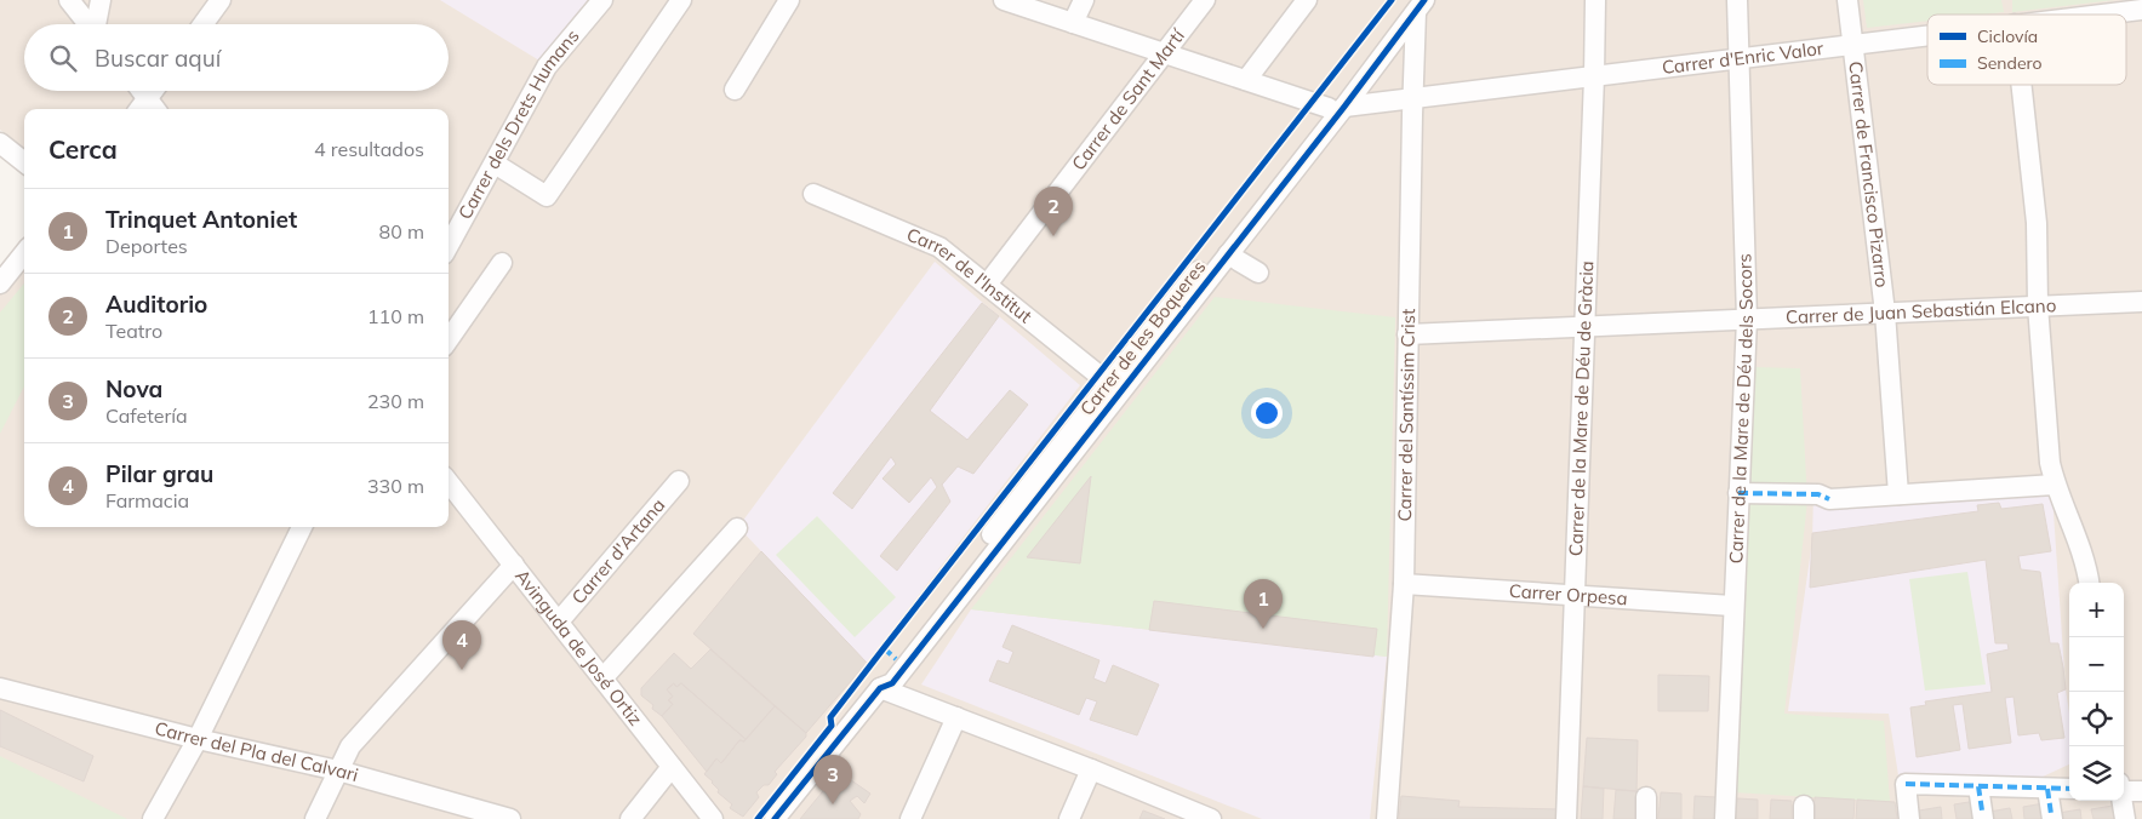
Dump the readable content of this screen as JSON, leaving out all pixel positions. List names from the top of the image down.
{
  "streets": {
    "street": [
      "Carrer d'Enric Valor",
      "Carrer de Sant Martí",
      "Carrer dels Drets Humans",
      "Carrer de Francisco Pizarro",
      "Carrer de l'Institut",
      "Carrer de Juan Sebastián Elcano",
      "Carrer de les Boqueres",
      "Carrer de la Mare de Déu de Gràcia",
      "Carrer de la Mare de Déu dels Socors",
      "Carrer del Santíssim Crist",
      "Carrer d'Artana",
      "Carrer Orpesa",
      "Avinguda de José Ortiz",
      "Carrer del Pla del Calvari"
    ]
  },
  "crossings": [
    ["Carrer d'Enric Valor", "Carrer de Francisco Pizarro"],
    ["Carrer d'Enric Valor", "Carrer de les Boqueres"],
    ["Carrer d'Enric Valor", "Carrer de la Mare de Déu de Gràcia"],
    ["Carrer d'Enric Valor", "Carrer de la Mare de Déu dels Socors"],
    ["Carrer d'Enric Valor", "Carrer del Santíssim Crist"],
    ["Carrer de Sant Martí", "Carrer de l'Institut"],
    ["Carrer de Francisco Pizarro", "Carrer de Juan Sebastián Elcano"],
    ["Carrer de l'Institut", "Carrer de les Boqueres"],
    ["Carrer de Juan Sebastián Elcano", "Carrer de la Mare de Déu de Gràcia"],
    ["Carrer de Juan Sebastián Elcano", "Carrer de la Mare de Déu dels Socors"],
    ["Carrer de Juan Sebastián Elcano", "Carrer del Santíssim Crist"],
    ["Carrer de les Boqueres", "Carrer del Santíssim Crist"],
    ["Carrer de la Mare de Déu de Gràcia", "Carrer Orpesa"],
    ["Carrer de la Mare de Déu dels Socors", "Carrer Orpesa"],
    ["Carrer del Santíssim Crist", "Carrer Orpesa"],
    ["Carrer d'Artana", "Avinguda de José Ortiz"]
  ],
  "legend": ["Ciclovía", "Sendero"],
  "page": {
    "search": "Buscar aquí",
    "heading": ["Cerca", "4 resultados"],
    "pins": [
      "2",
      "1",
      "4",
      "3"
    ],
    "list": [
      {
        "mark": "1",
        "name": "Trinquet Antoniet",
        "note": "Deportes",
        "value": "80 m"
      },
      {
        "mark": "2",
        "name": "Auditorio",
        "note": "Teatro",
        "value": "110 m"
      },
      {
        "mark": "3",
        "name": "Nova",
        "note": "Cafetería",
        "value": "230 m"
      },
      {
        "mark": "4",
        "name": "Pilar grau",
        "note": "Farmacia",
        "value": "330 m"
      }
    ],
    "map_buttons": ["+", "−"]
  }
}
